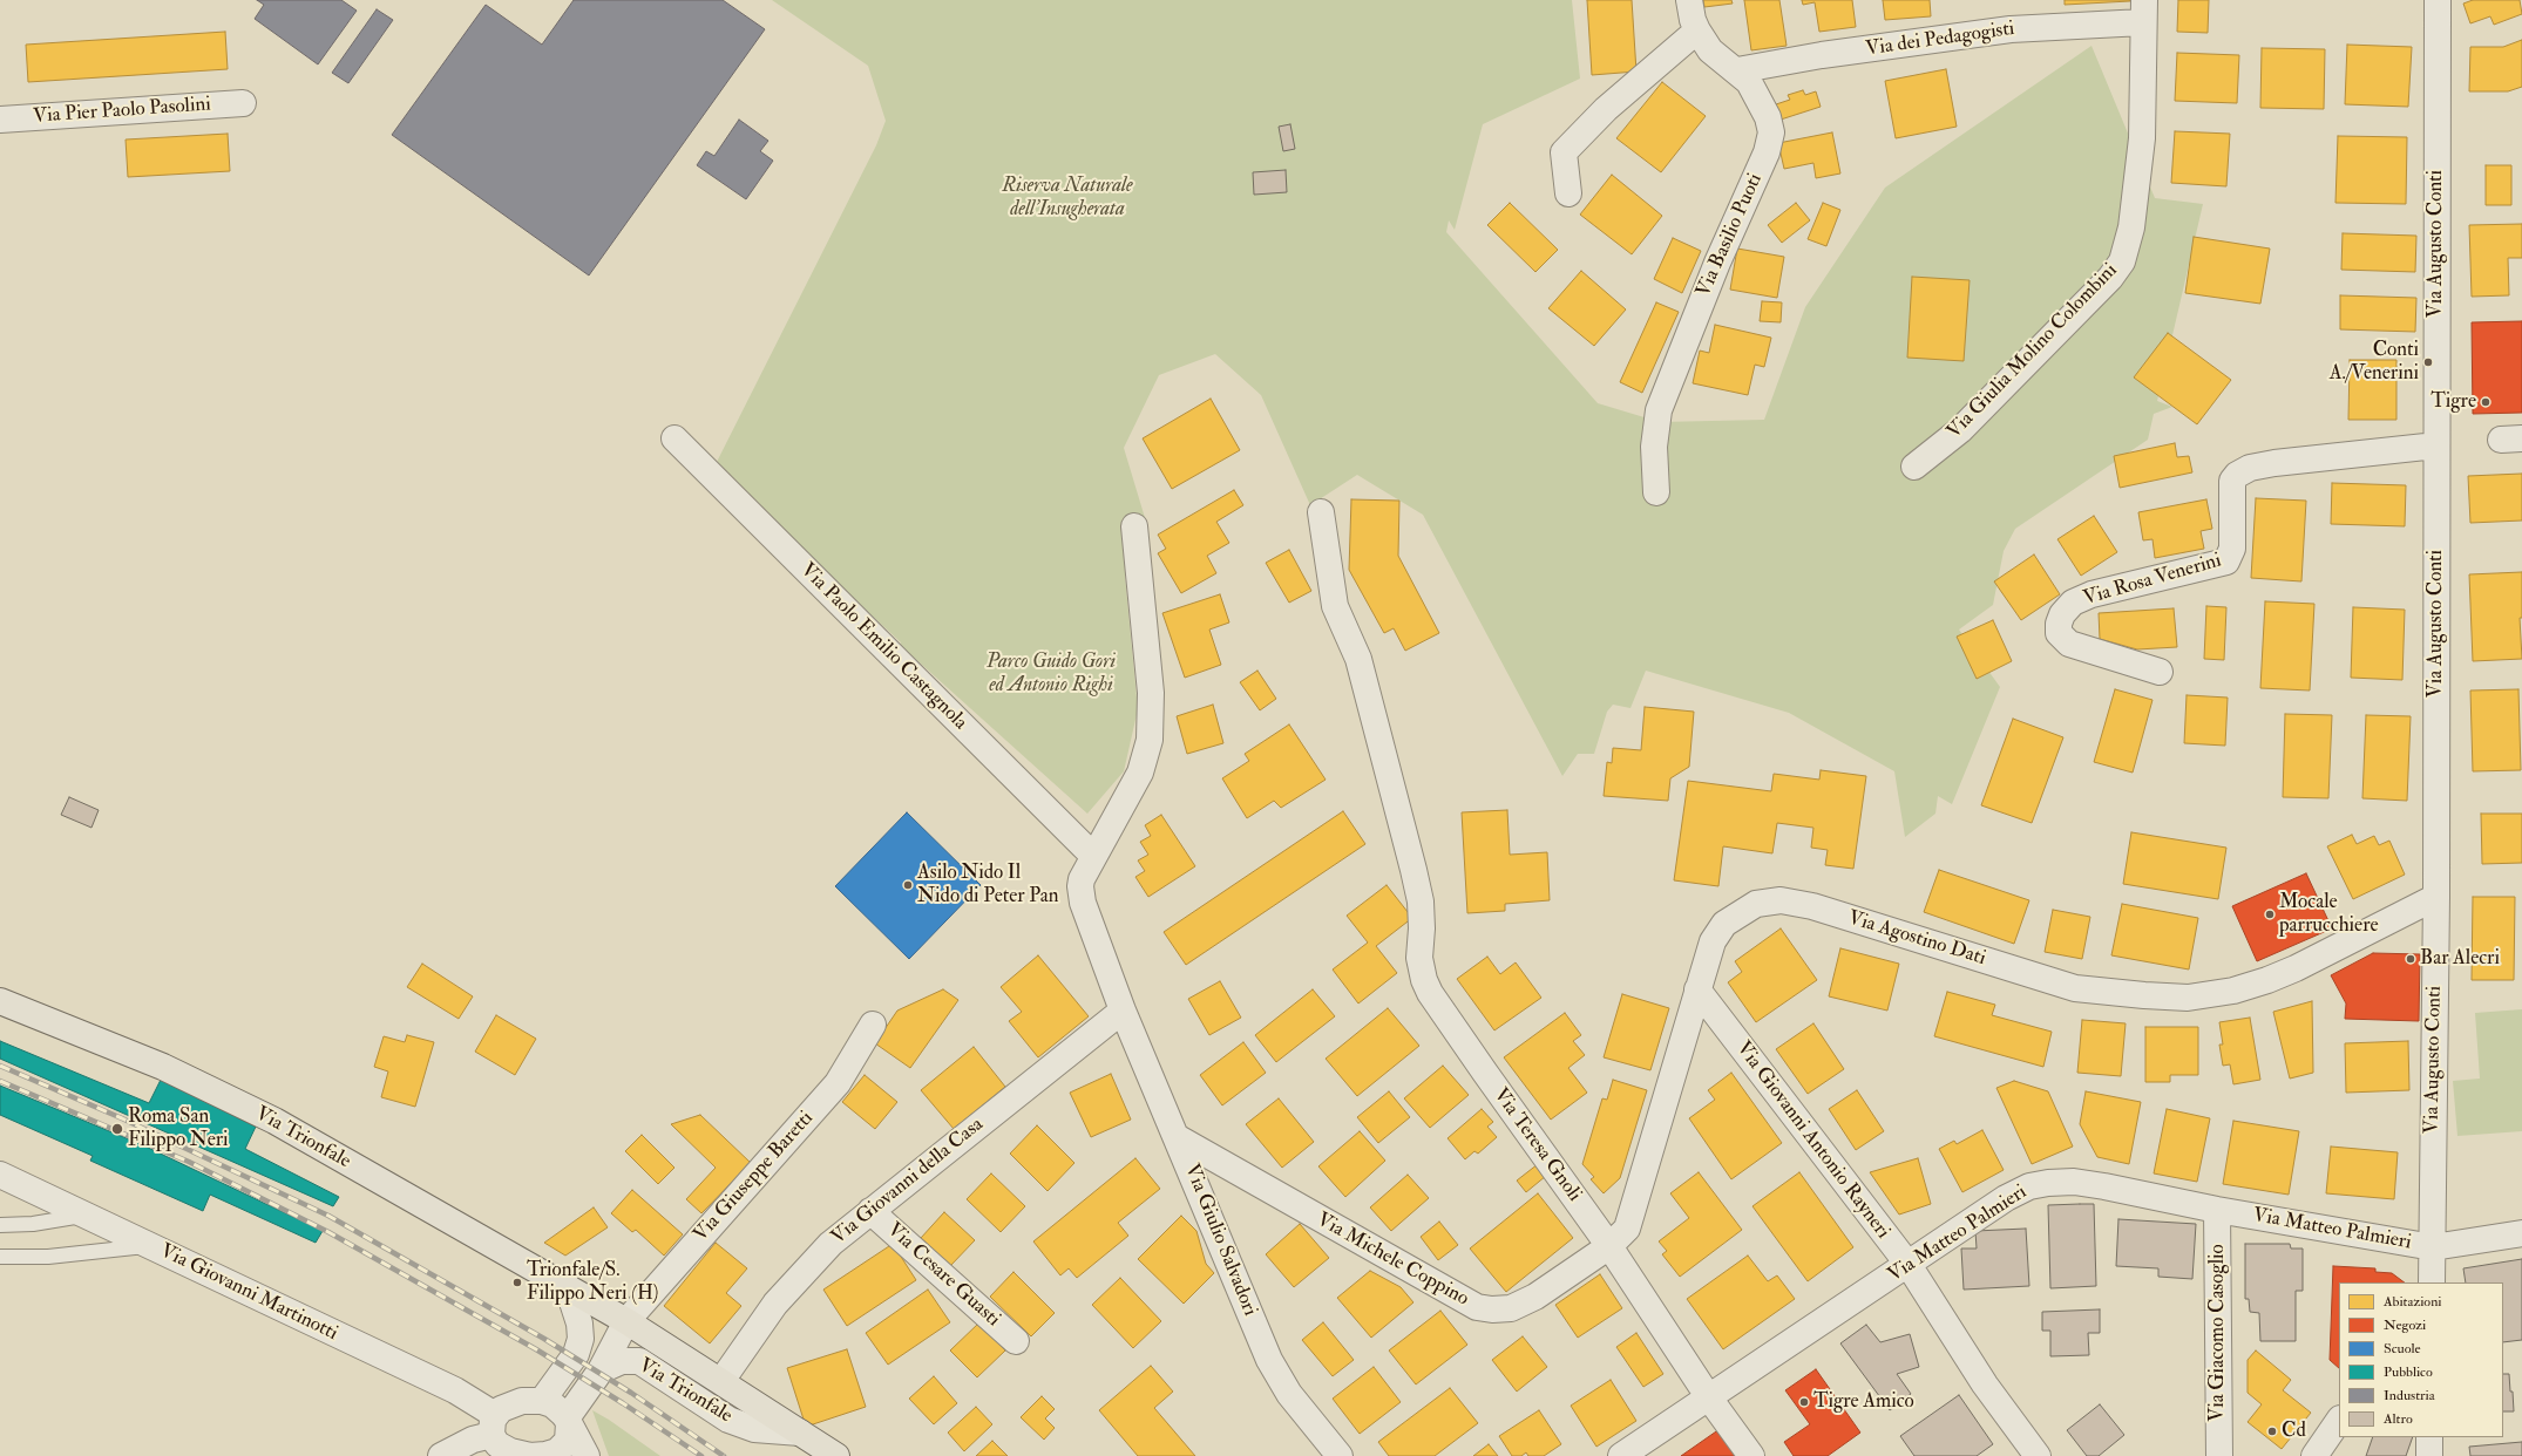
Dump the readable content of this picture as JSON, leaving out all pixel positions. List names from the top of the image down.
{
  "streets": {
    "main road": ["Via Trionfale"],
    "street": [
      "Via dei Pedagogisti",
      "Via Pier Paolo Pasolini",
      "Via Basilio Puoti",
      "Via Augusto Conti",
      "Via Giulia Molino Colombini",
      "Via Rosa Venerini",
      "Via Paolo Emilio Castagnola",
      "Via Agostino Dati",
      "Via Giovanni Antonio Rayneri",
      "Via Teresa Gnoli",
      "Via Giuseppe Baretti",
      "Via Giovanni della Casa",
      "Via Matteo Palmieri",
      "Via Giulio Salvadori",
      "Via Michele Coppino",
      "Via Cesare Guasti",
      "Via Giovanni Martinotti",
      "Via Giacomo Casoglio"
    ]
  },
  "crossings": [
    ["Via dei Pedagogisti", "Via Basilio Puoti"],
    ["Via dei Pedagogisti", "Via Giulia Molino Colombini"],
    ["Via Augusto Conti", "Via Rosa Venerini"],
    ["Via Augusto Conti", "Via Agostino Dati"],
    ["Via Augusto Conti", "Via Matteo Palmieri"],
    ["Via Agostino Dati", "Via Giovanni Antonio Rayneri"],
    ["Via Agostino Dati", "Via Teresa Gnoli"],
    ["Via Agostino Dati", "Via Michele Coppino"],
    ["Via Trionfale", "Via Giuseppe Baretti"],
    ["Via Trionfale", "Via Giovanni della Casa"],
    ["Via Giovanni Antonio Rayneri", "Via Matteo Palmieri"],
    ["Via Teresa Gnoli", "Via Matteo Palmieri"],
    ["Via Teresa Gnoli", "Via Michele Coppino"],
    ["Via Giovanni della Casa", "Via Giulio Salvadori"],
    ["Via Giovanni della Casa", "Via Cesare Guasti"],
    ["Via Matteo Palmieri", "Via Giacomo Casoglio"],
    ["Via Giulio Salvadori", "Via Michele Coppino"]
  ],
  "parks": ["Riserva Naturale dell'Insugherata", "Parco Guido Gori ed Antonio Righi"],
  "places": [
    "Conti A./Venerini",
    "Tigre",
    "Asilo Nido Il Nido di Peter Pan",
    "Mocale parrucchiere",
    "Bar Alecri",
    "Roma San Filippo Neri",
    "Trionfale/S. Filippo Neri (H)",
    "Tigre Amico",
    "Cd"
  ],
  "legend": [
    "Abitazioni",
    "Negozi",
    "Scuole",
    "Pubblico",
    "Industria",
    "Altro"
  ]
}
